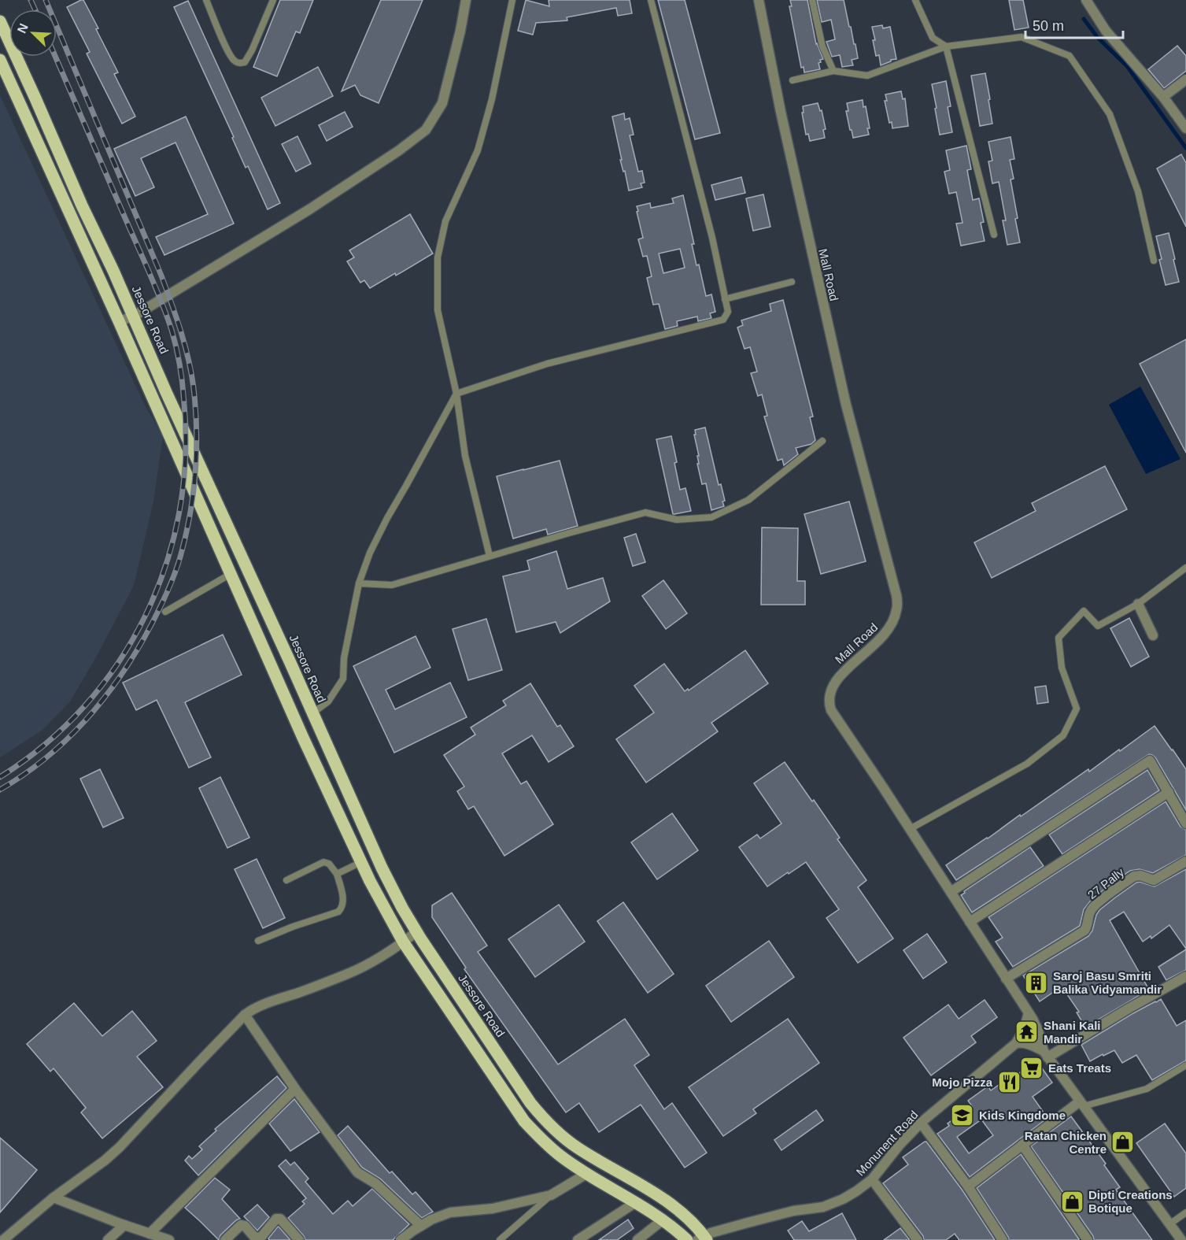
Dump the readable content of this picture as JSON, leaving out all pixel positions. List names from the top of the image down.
{
  "streets": {
    "main road": ["Jessore Road"],
    "street": ["Mall Road", "27 Pally", "Monunent Road"]
  },
  "crossings": [
    ["Mall Road", "27 Pally"],
    ["Mall Road", "Monunent Road"],
    ["Jessore Road", "Monunent Road"]
  ],
  "places": {
    "building": ["Saroj Basu Smriti Balika Vidyamandir"],
    "temple": ["Shani Kali Mandir"],
    "supermarket": ["Eats Treats"],
    "restaurant": ["Mojo Pizza"],
    "school or university": ["Kids Kingdome"],
    "shop": ["Ratan Chicken Centre", "Dipti Creations Botique"]
  },
  "scale_bar": "50 m",
  "north": "top left"
}
